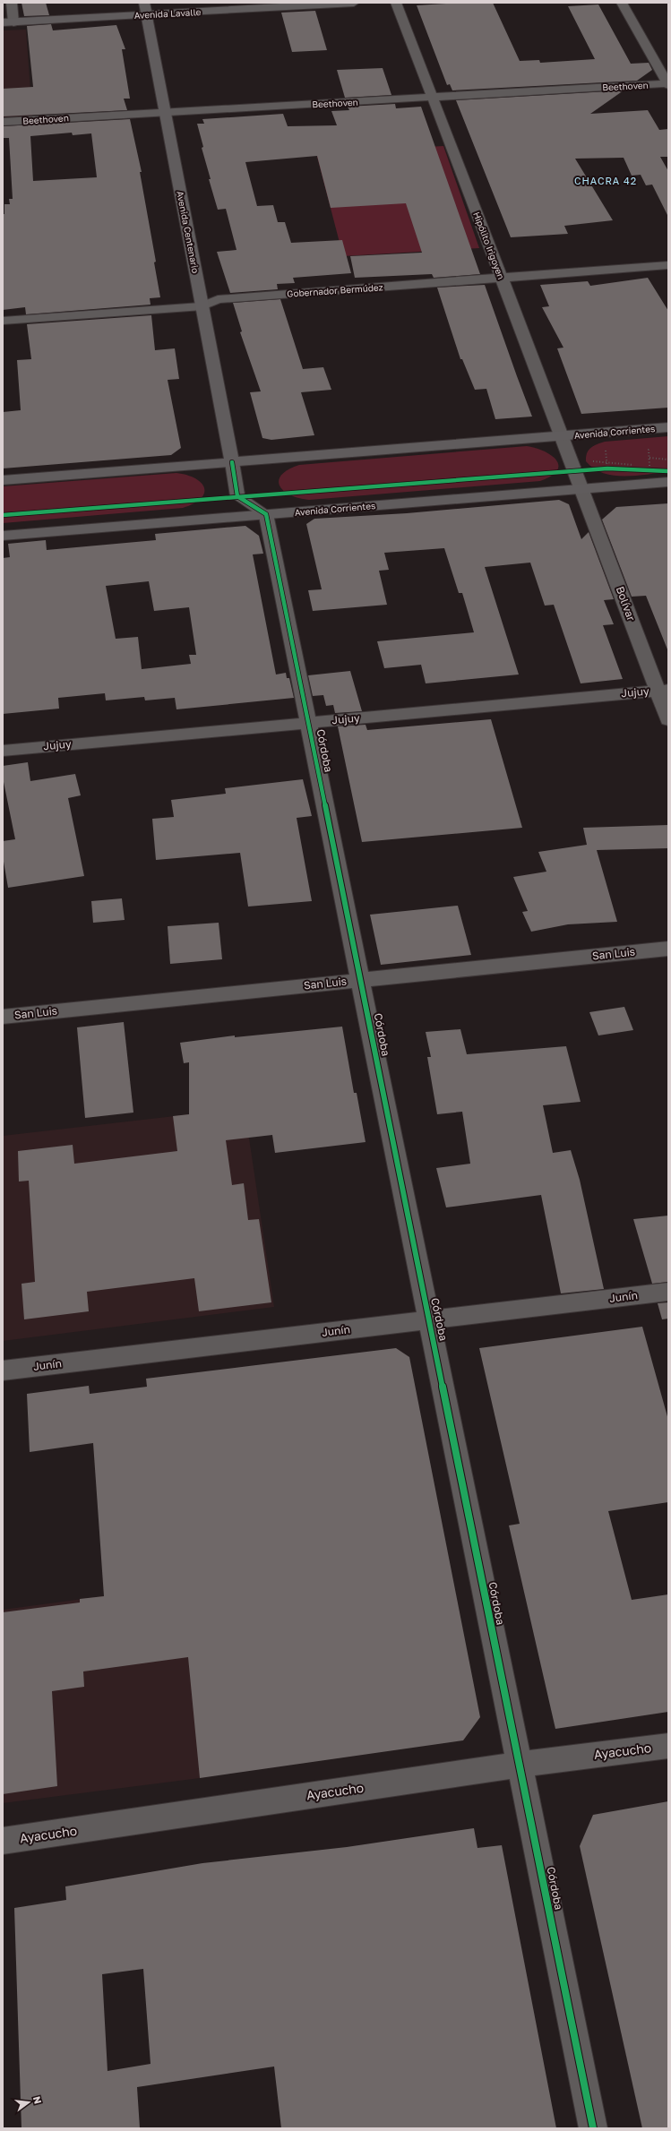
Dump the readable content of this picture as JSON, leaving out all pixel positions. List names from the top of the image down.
{
  "streets": {
    "main road": ["Avenida Lavalle", "Avenida Centenario", "Avenida Corrientes"],
    "street": [
      "Beethoven",
      "Hipólito Irigoyen",
      "Gobernador Bermúdez",
      "Bolívar",
      "Jujuy",
      "Córdoba",
      "San Luis",
      "Junín",
      "Ayacucho"
    ]
  },
  "crossings": [
    ["Avenida Lavalle", "Avenida Centenario"],
    ["Beethoven", "Avenida Centenario"],
    ["Beethoven", "Hipólito Irigoyen"],
    ["Avenida Centenario", "Gobernador Bermúdez"],
    ["Avenida Centenario", "Avenida Corrientes"],
    ["Hipólito Irigoyen", "Gobernador Bermúdez"],
    ["Hipólito Irigoyen", "Avenida Corrientes"],
    ["Hipólito Irigoyen", "Bolívar"],
    ["Avenida Corrientes", "Bolívar"],
    ["Avenida Corrientes", "Córdoba"],
    ["Bolívar", "Jujuy"],
    ["Jujuy", "Córdoba"],
    ["Córdoba", "San Luis"],
    ["Córdoba", "Junín"],
    ["Córdoba", "Ayacucho"]
  ],
  "districts": ["CHACRA 42"],
  "north": "right"
}
